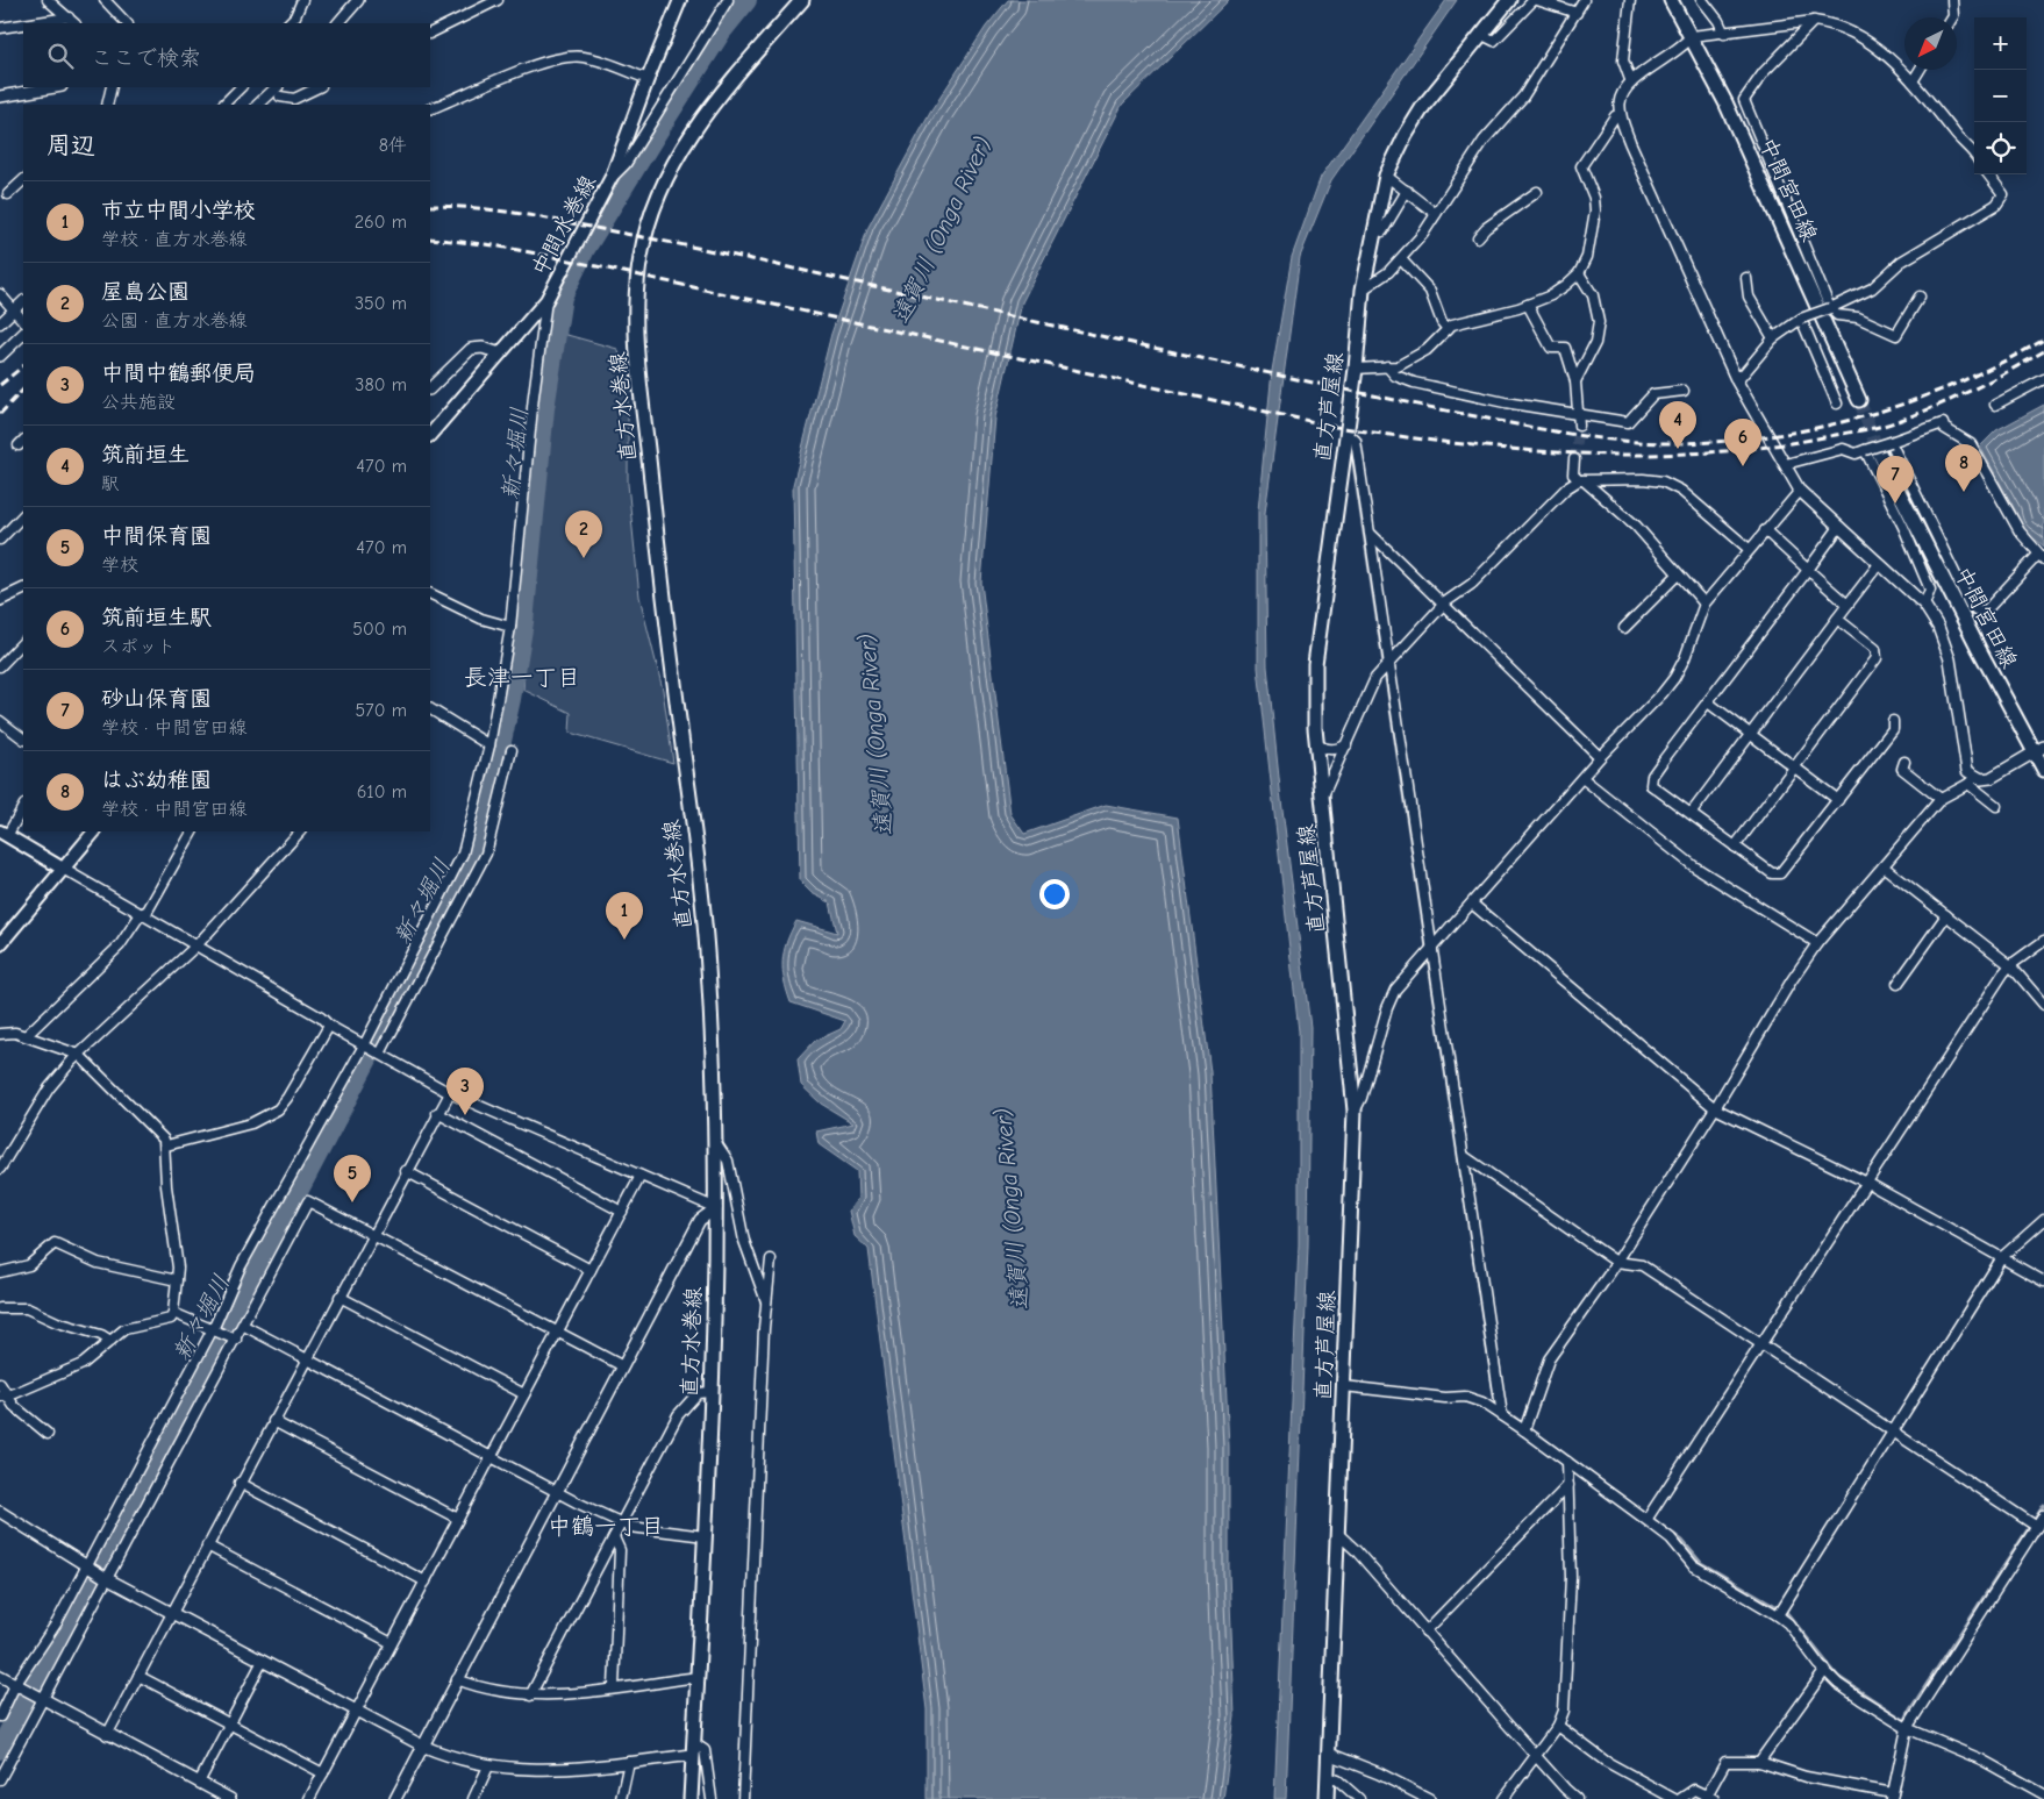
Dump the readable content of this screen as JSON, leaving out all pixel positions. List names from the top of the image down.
{
  "streets": {
    "main road": [
      "中間宮田線",
      "中間水巻線",
      "直方水巻線",
      "直方芦屋線"
    ]
  },
  "districts": ["長津一丁目", "中鶴一丁目"],
  "water": ["遠賀川 (Onga River)", "新々堀川"],
  "north": "bottom left",
  "page": {
    "map_buttons": ["+", "−"],
    "search": "ここで検索",
    "heading": ["周辺", "8件"],
    "list": [
      {
        "mark": "1",
        "name": "市立中間小学校",
        "note": "学校 · 直方水巻線",
        "value": "260 m"
      },
      {
        "mark": "2",
        "name": "屋島公園",
        "note": "公園 · 直方水巻線",
        "value": "350 m"
      },
      {
        "mark": "3",
        "name": "中間中鶴郵便局",
        "note": "公共施設",
        "value": "380 m"
      },
      {
        "mark": "4",
        "name": "筑前垣生",
        "note": "駅",
        "value": "470 m"
      },
      {
        "mark": "5",
        "name": "中間保育園",
        "note": "学校",
        "value": "470 m"
      },
      {
        "mark": "6",
        "name": "筑前垣生駅",
        "note": "スポット",
        "value": "500 m"
      },
      {
        "mark": "7",
        "name": "砂山保育園",
        "note": "学校 · 中間宮田線",
        "value": "570 m"
      },
      {
        "mark": "8",
        "name": "はぶ幼稚園",
        "note": "学校 · 中間宮田線",
        "value": "610 m"
      }
    ],
    "pins": [
      "4",
      "6",
      "8",
      "7",
      "2",
      "1",
      "3",
      "5"
    ]
  }
}
